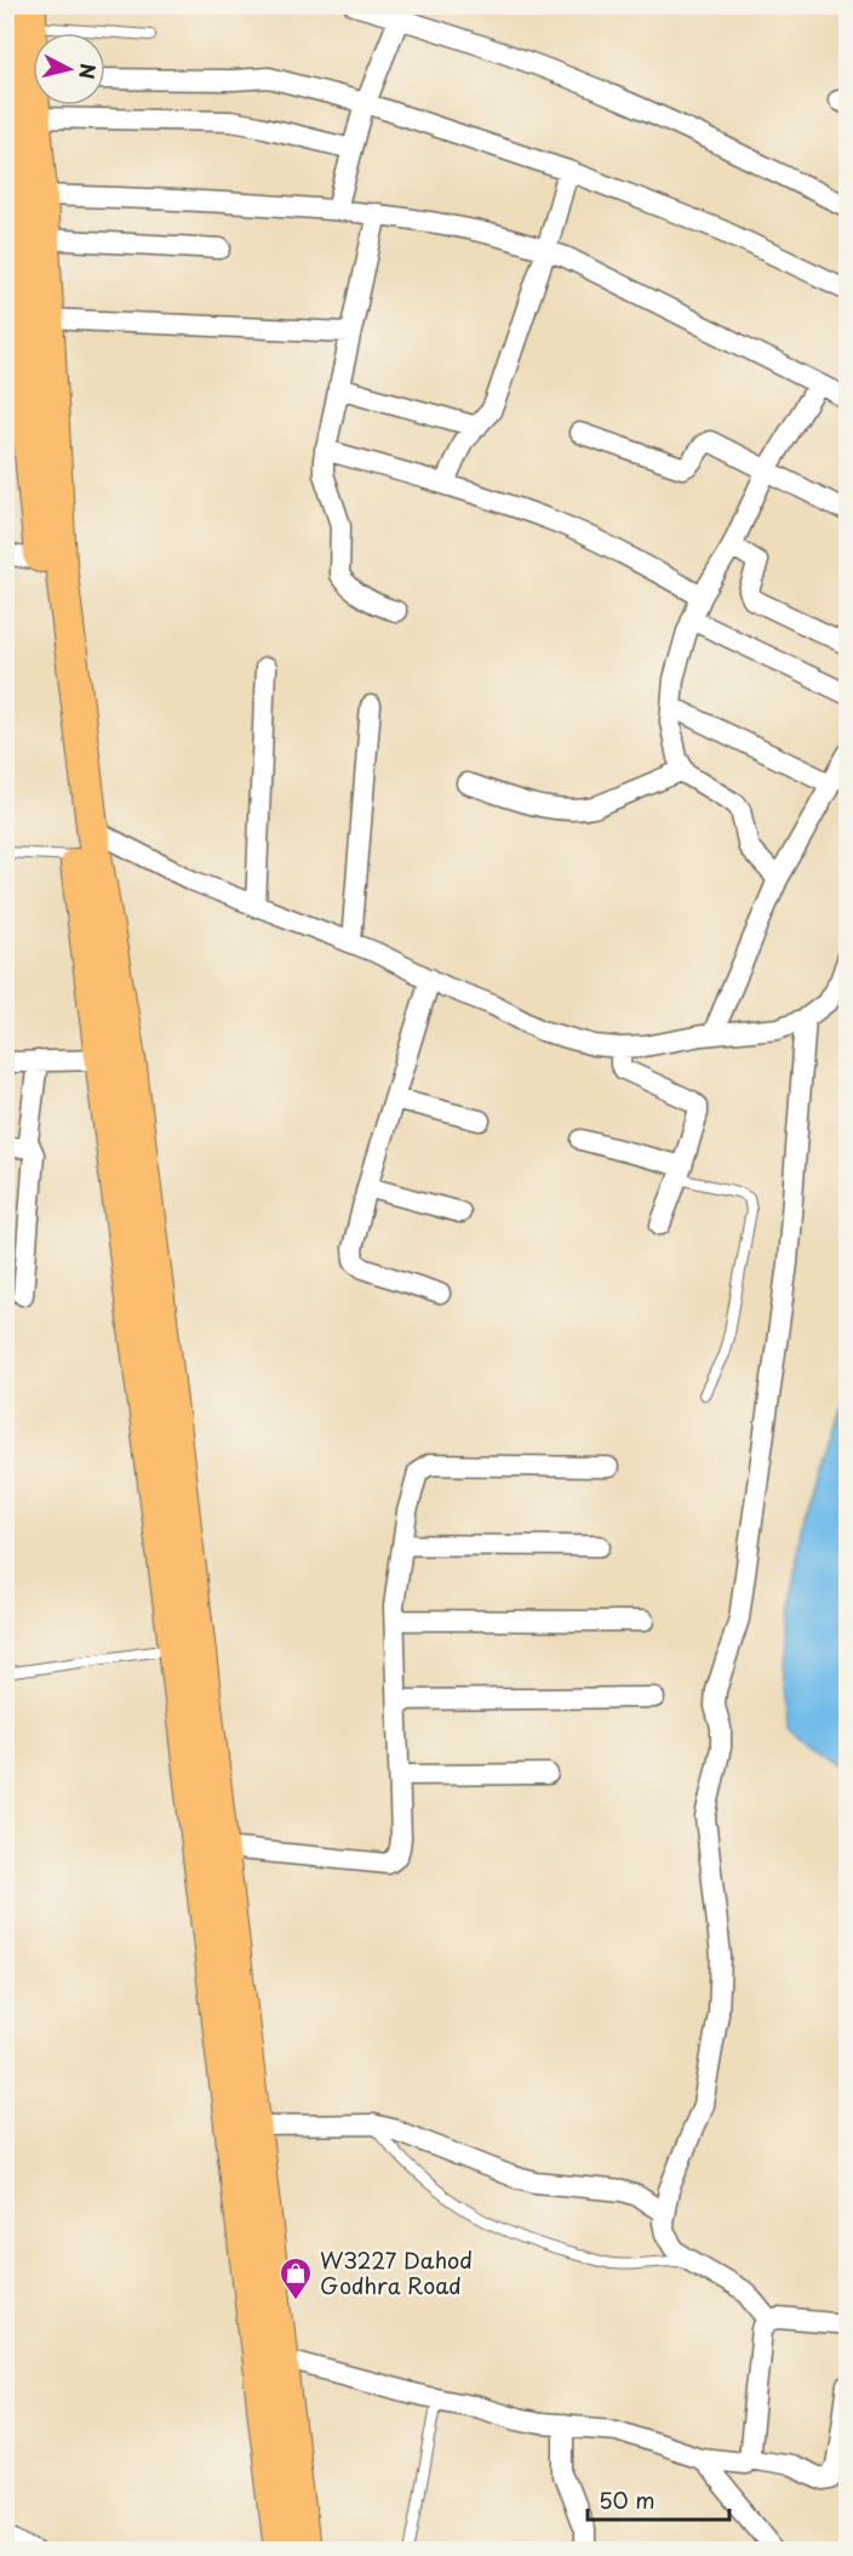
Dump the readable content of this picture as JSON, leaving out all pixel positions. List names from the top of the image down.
{
  "places": {
    "shop": ["W3227 Dahod Godhra Road"]
  },
  "scale_bar": "50 m",
  "north": "right"
}
